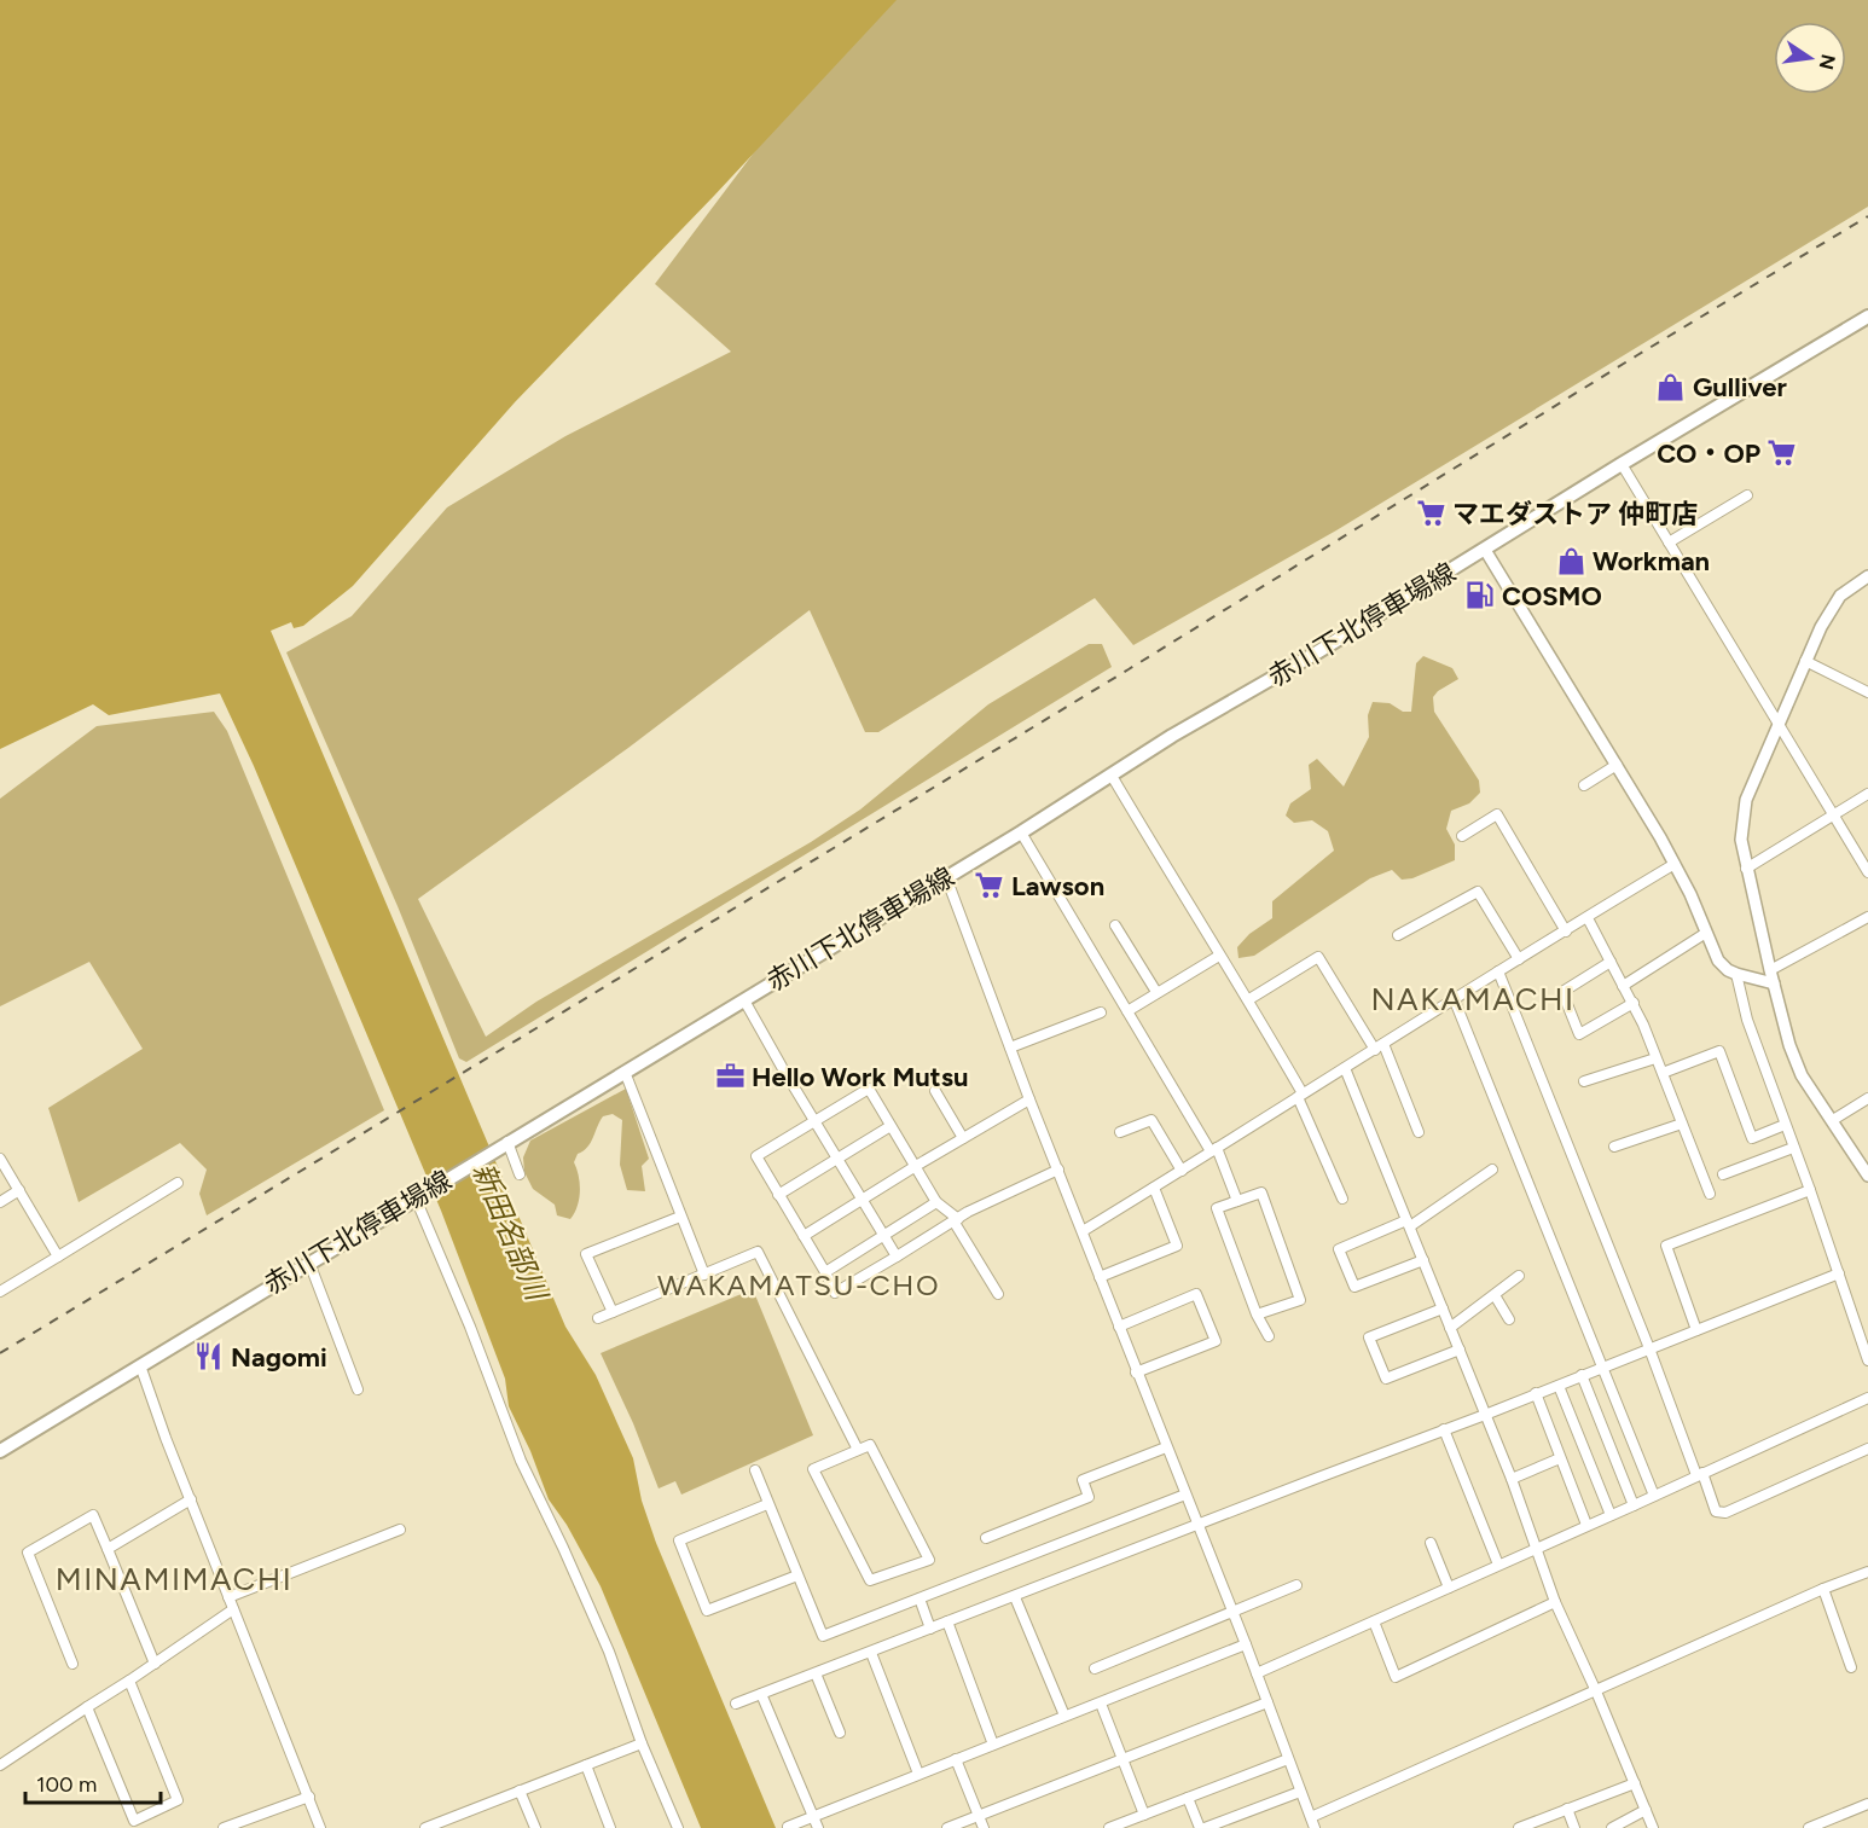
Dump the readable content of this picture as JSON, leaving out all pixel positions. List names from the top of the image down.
{
  "streets": {
    "main road": ["赤川下北停車場線"]
  },
  "districts": ["NAKAMACHI", "WAKAMATSU-CHO", "MINAMIMACHI"],
  "water": ["新田名部川"],
  "places": {
    "shop": ["Gulliver", "Workman"],
    "supermarket": ["CO・OP", "マエダストア 仲町店", "Lawson"],
    "fuel station": ["COSMO"],
    "office": ["Hello Work Mutsu"],
    "restaurant": ["Nagomi"]
  },
  "scale_bar": "100 m",
  "north": "right"
}
